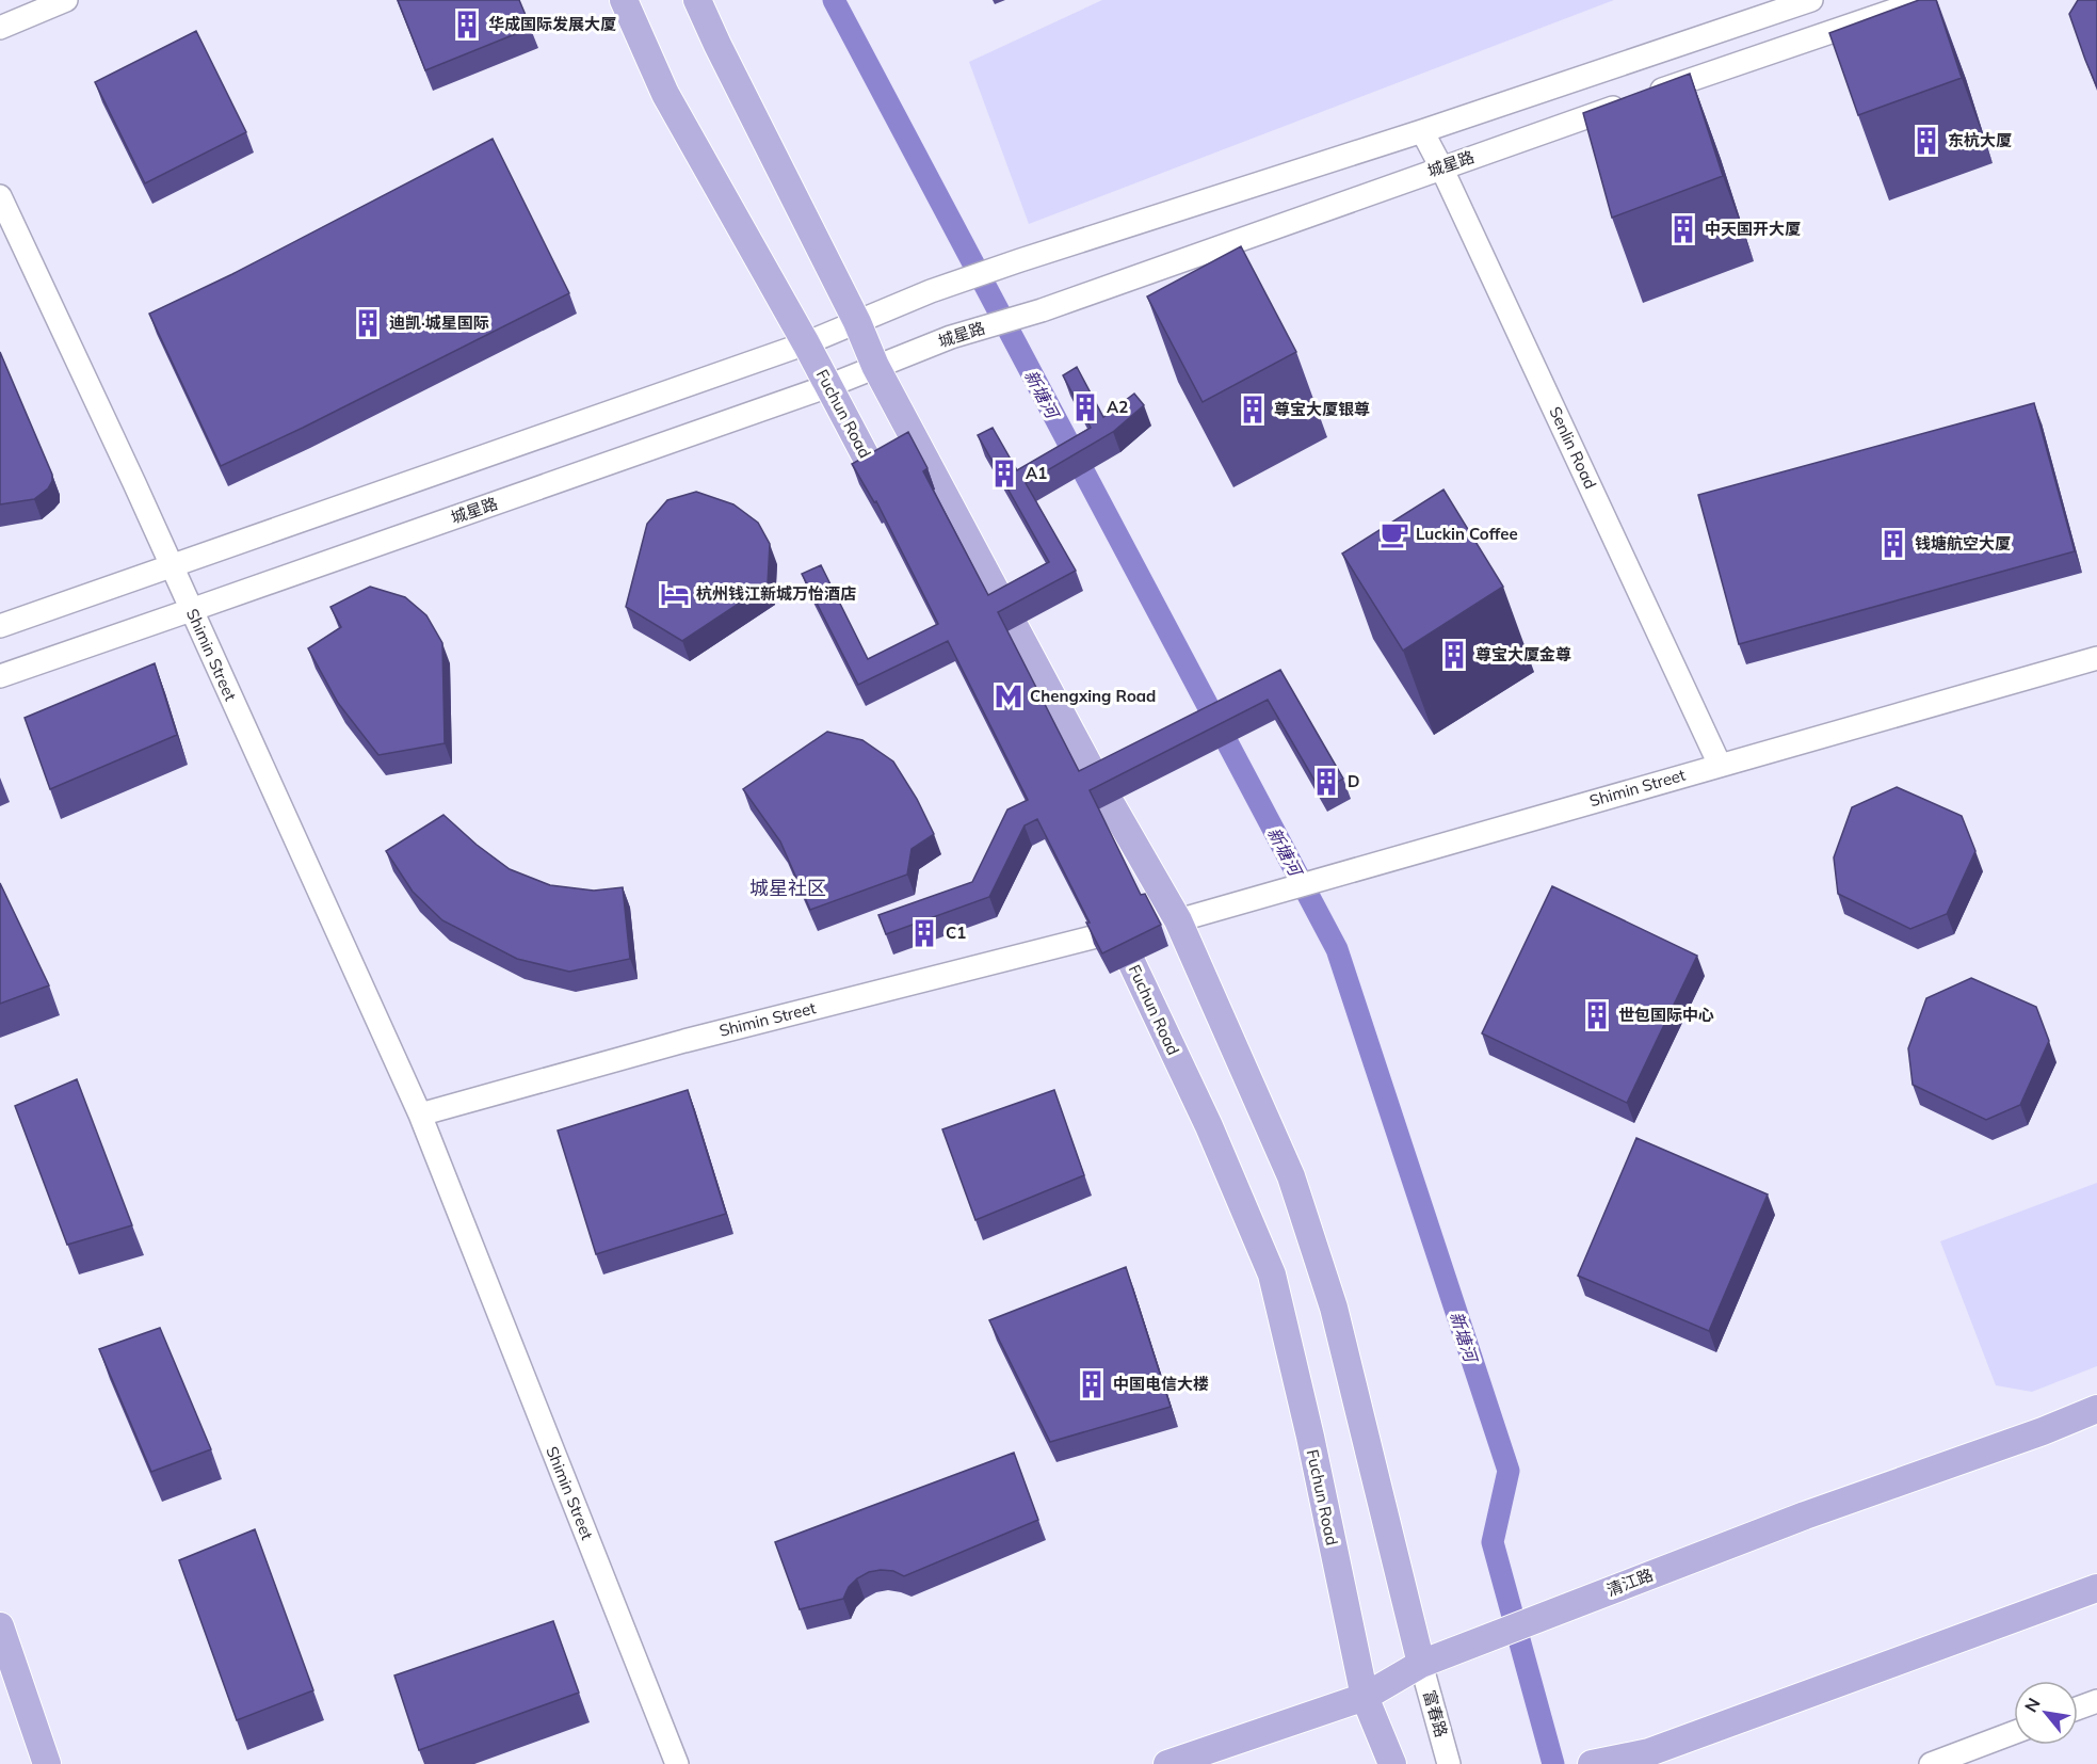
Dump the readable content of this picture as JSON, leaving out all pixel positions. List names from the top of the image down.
{
  "streets": {
    "main road": ["Fuchun Road", "清江路"],
    "street": [
      "城星路",
      "Senlin Road",
      "Shimin Street",
      "富春路"
    ]
  },
  "crossings": [
    ["城星路", "Fuchun Road"],
    ["城星路", "Senlin Road"],
    ["城星路", "Shimin Street"],
    ["Fuchun Road", "Shimin Street"],
    ["Fuchun Road", "清江路"],
    ["Senlin Road", "Shimin Street"],
    ["清江路", "富春路"]
  ],
  "districts": ["城星社区"],
  "water": ["新塘河"],
  "places": {
    "building": [
      "华成国际发展大厦",
      "东杭大厦",
      "中天国开大厦",
      "迪凯·城星国际",
      "A2",
      "尊宝大厦银尊",
      "A1",
      "钱塘航空大厦",
      "尊宝大厦金尊",
      "D",
      "C1",
      "世包国际中心",
      "中国电信大楼"
    ],
    "cafe": ["Luckin Coffee"],
    "hotel": ["杭州钱江新城万怡酒店"],
    "metro station": ["Chengxing Road"]
  },
  "north": "top left"
}
